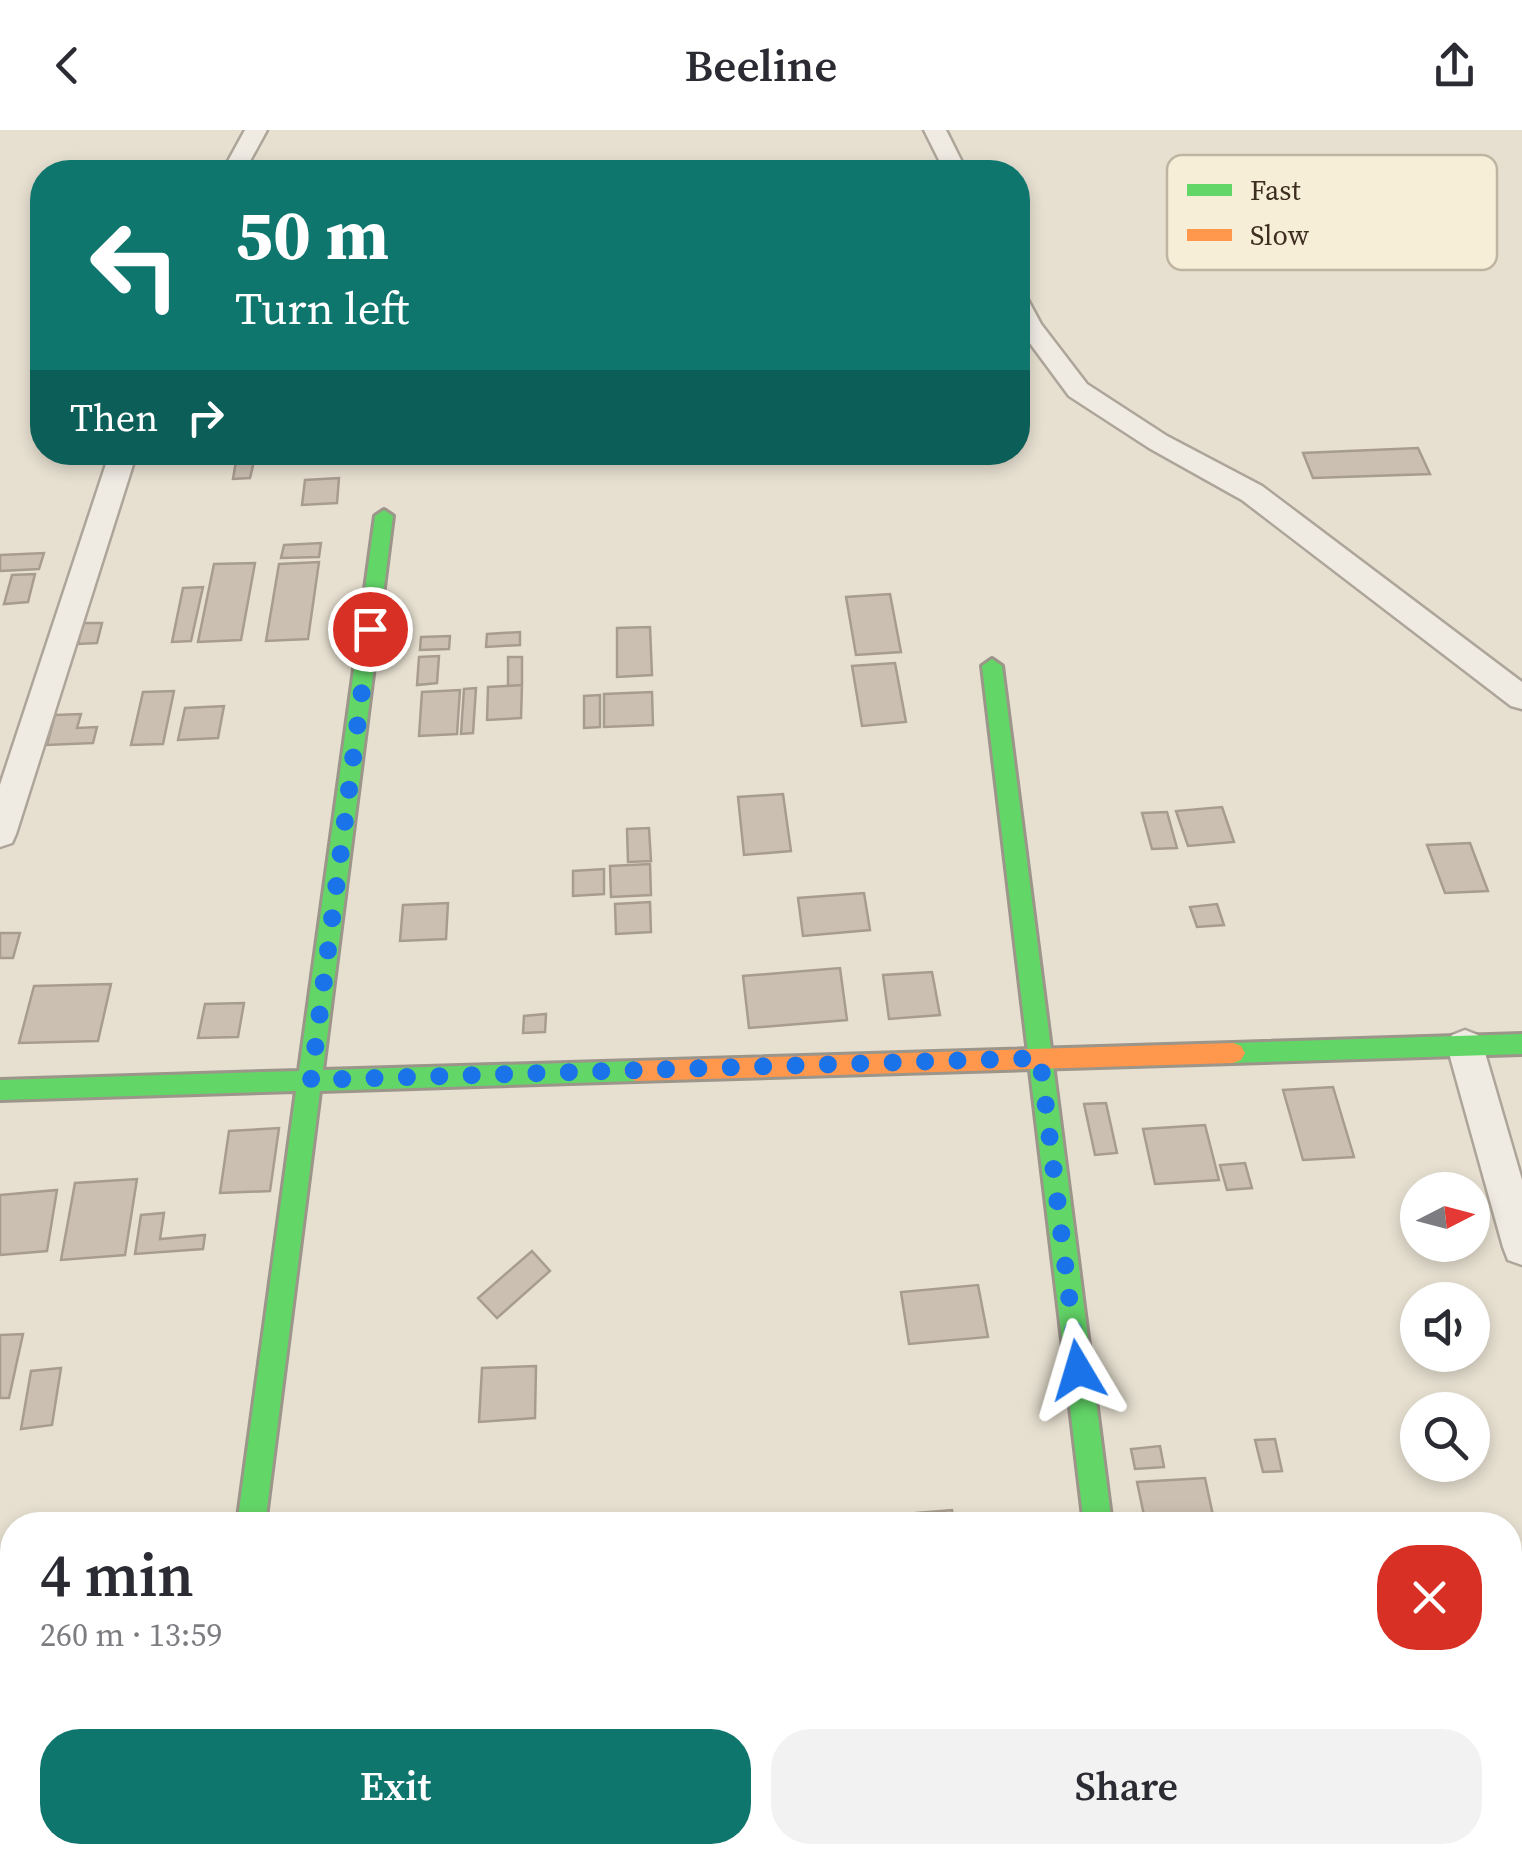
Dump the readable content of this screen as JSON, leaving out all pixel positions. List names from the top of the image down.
{
  "legend": ["Fast", "Slow"],
  "north": "right",
  "page": {
    "header": "Beeline",
    "turn": ["50 m", "Turn left"],
    "then": "Then",
    "heading": ["4 min", "260 m · 13:59"],
    "buttons": ["Exit", "Share"]
  }
}
